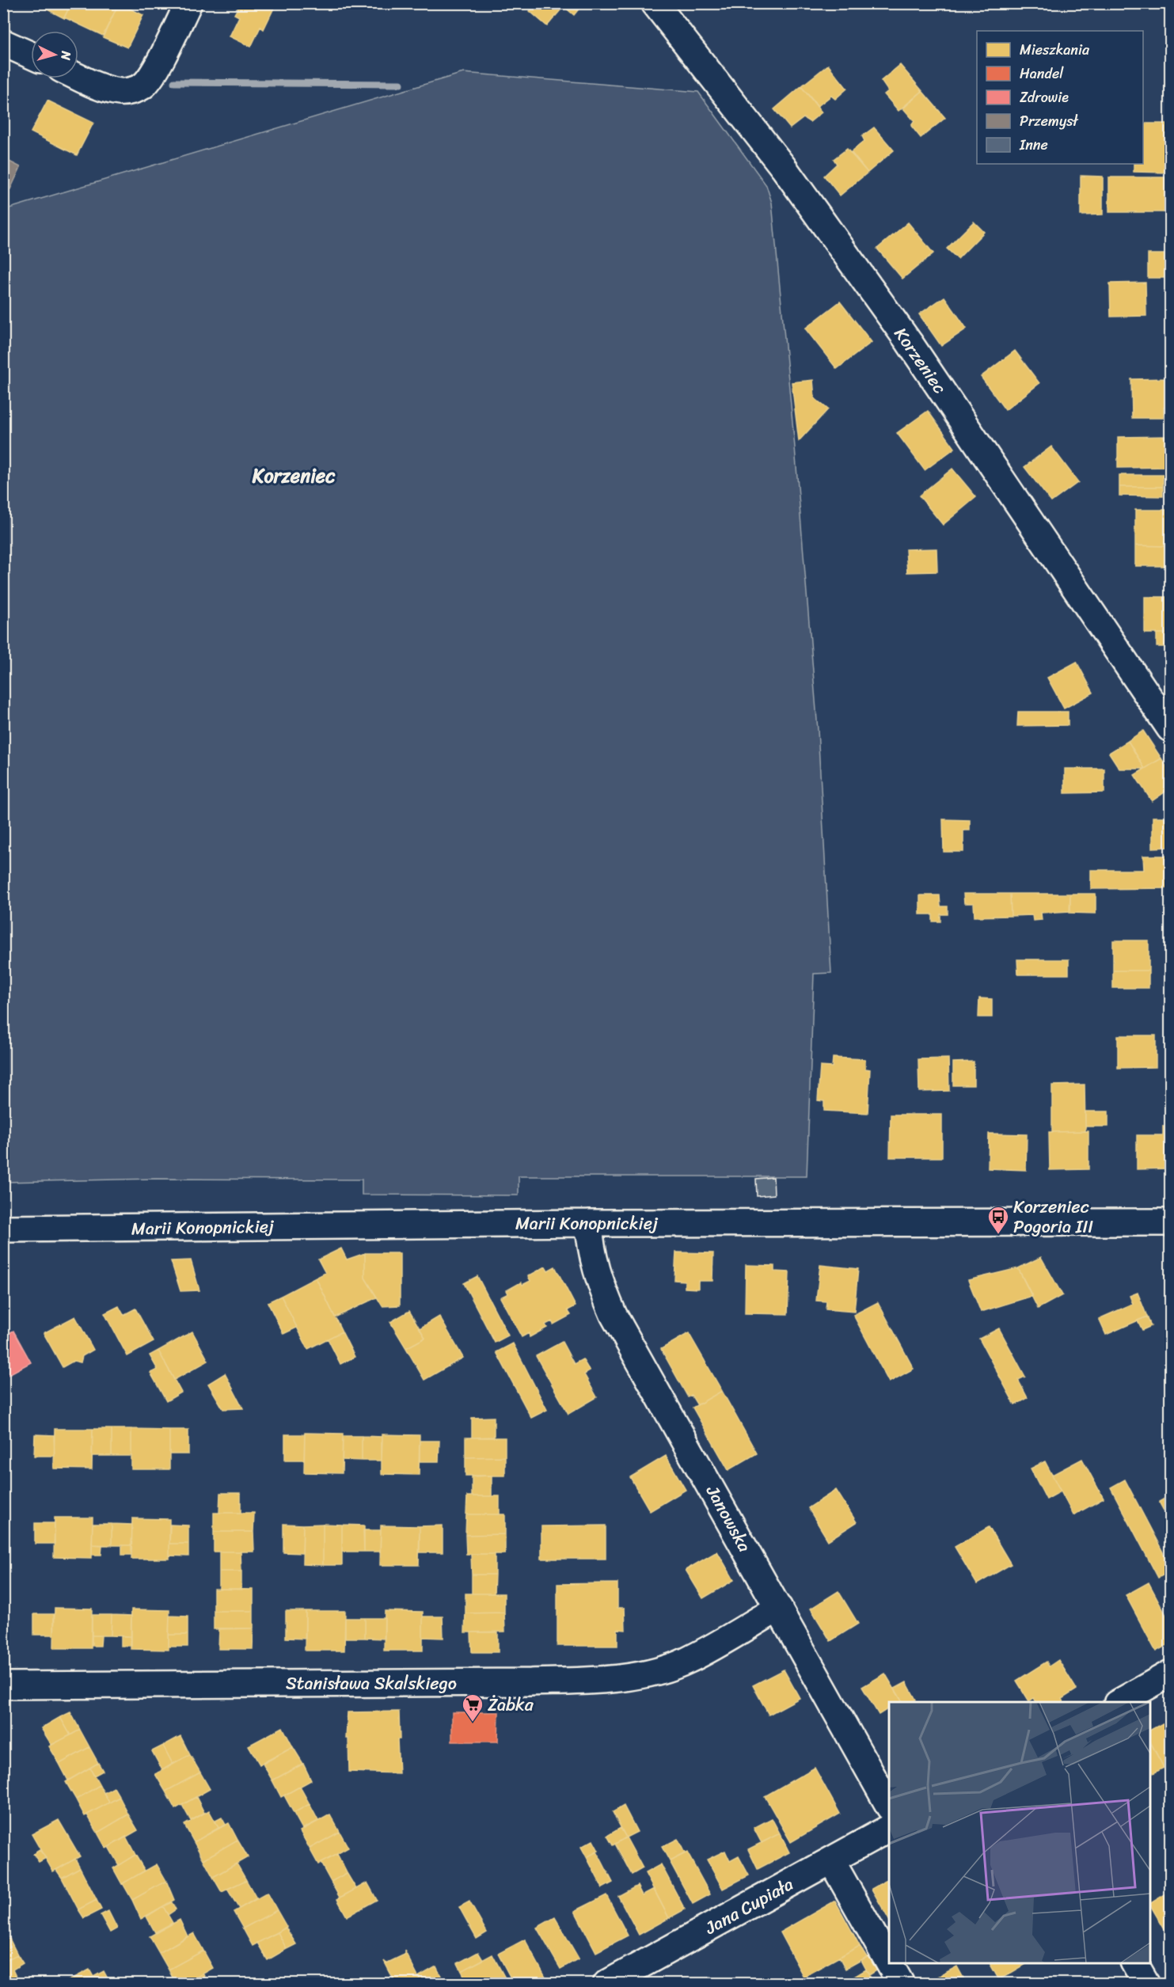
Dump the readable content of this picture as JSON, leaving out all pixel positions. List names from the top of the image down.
{
  "streets": {
    "street": [
      "Korzeniec",
      "Marii Konopnickiej",
      "Janowska",
      "Stanisława Skalskiego",
      "Jana Cupiała"
    ]
  },
  "crossings": [
    ["Marii Konopnickiej", "Janowska"],
    ["Janowska", "Stanisława Skalskiego"]
  ],
  "districts": ["Korzeniec"],
  "places": {
    "bus stop": ["Korzeniec Pogoria III"],
    "supermarket": ["Żabka"]
  },
  "legend": [
    "Mieszkania",
    "Handel",
    "Zdrowie",
    "Przemysł",
    "Inne"
  ],
  "north": "right"
}
